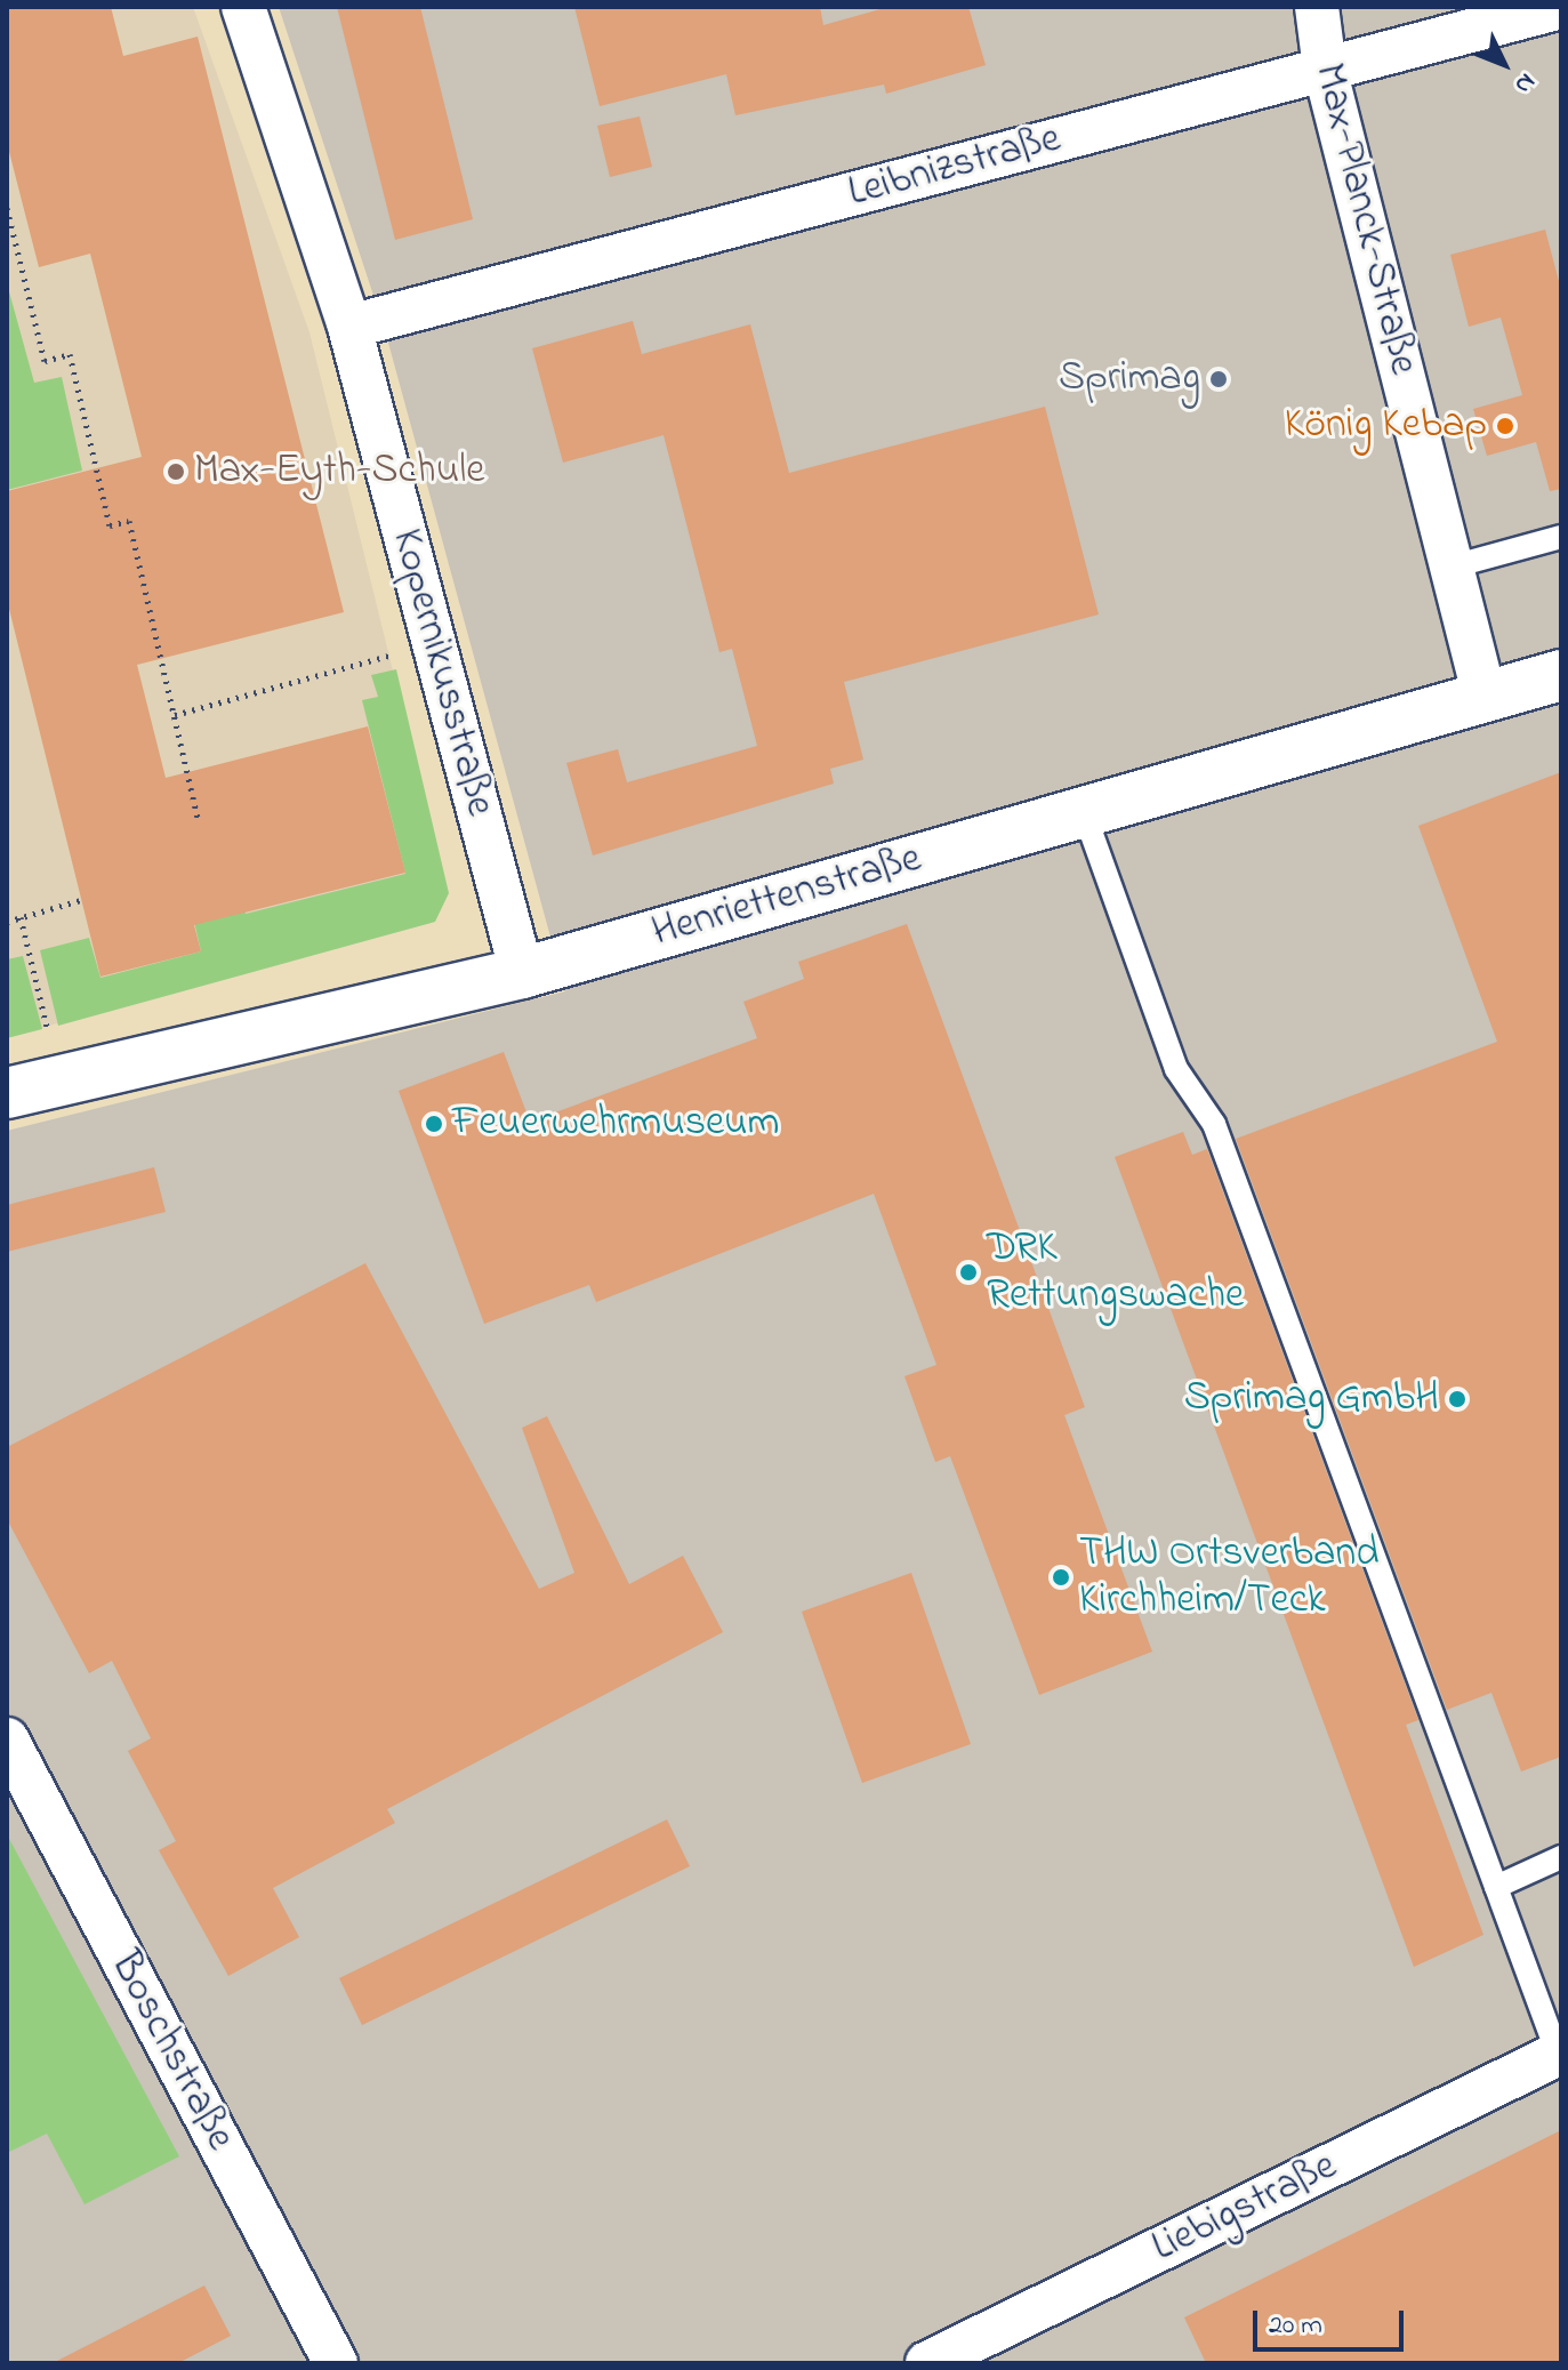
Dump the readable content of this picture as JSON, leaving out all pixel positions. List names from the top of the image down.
{
  "streets": {
    "street": [
      "Leibnizstraße",
      "Max-Planck-Straße",
      "Kopernikusstraße",
      "Henriettenstraße",
      "Boschstraße",
      "Liebigstraße"
    ]
  },
  "crossings": [
    ["Leibnizstraße", "Max-Planck-Straße"],
    ["Leibnizstraße", "Kopernikusstraße"],
    ["Max-Planck-Straße", "Henriettenstraße"],
    ["Kopernikusstraße", "Henriettenstraße"]
  ],
  "places": [
    "Sprimag",
    "König Kebap",
    "Max-Eyth-Schule",
    "Feuerwehrmuseum",
    "DRK Rettungswache",
    "Sprimag GmbH",
    "THW Ortsverband Kirchheim/Teck"
  ],
  "scale_bar": "20 m",
  "north": "bottom right"
}
